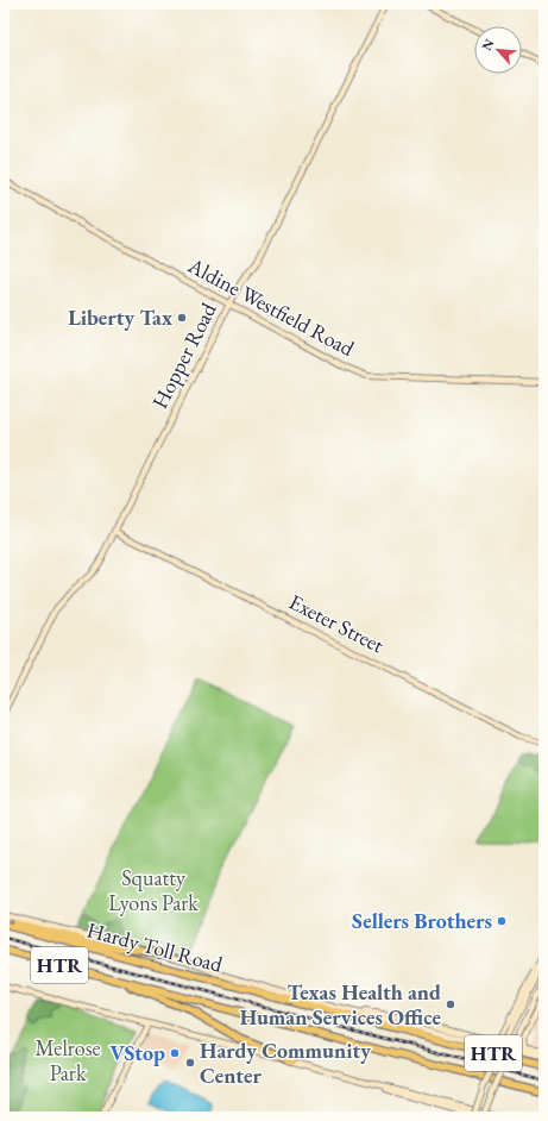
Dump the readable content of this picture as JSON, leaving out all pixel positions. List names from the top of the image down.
{
  "streets": {
    "highway": ["Hardy Toll Road", "HTR"],
    "main road": ["Aldine Westfield Road", "Hopper Road", "Exeter Street"]
  },
  "crossings": [
    ["Aldine Westfield Road", "Hopper Road"],
    ["Hopper Road", "Exeter Street"]
  ],
  "parks": ["Squatty Lyons Park", "Melrose Park"],
  "places": [
    "Liberty Tax",
    "Sellers Brothers",
    "Texas Health and Human Services Office",
    "VStop",
    "Hardy Community Center"
  ],
  "north": "top left"
}
